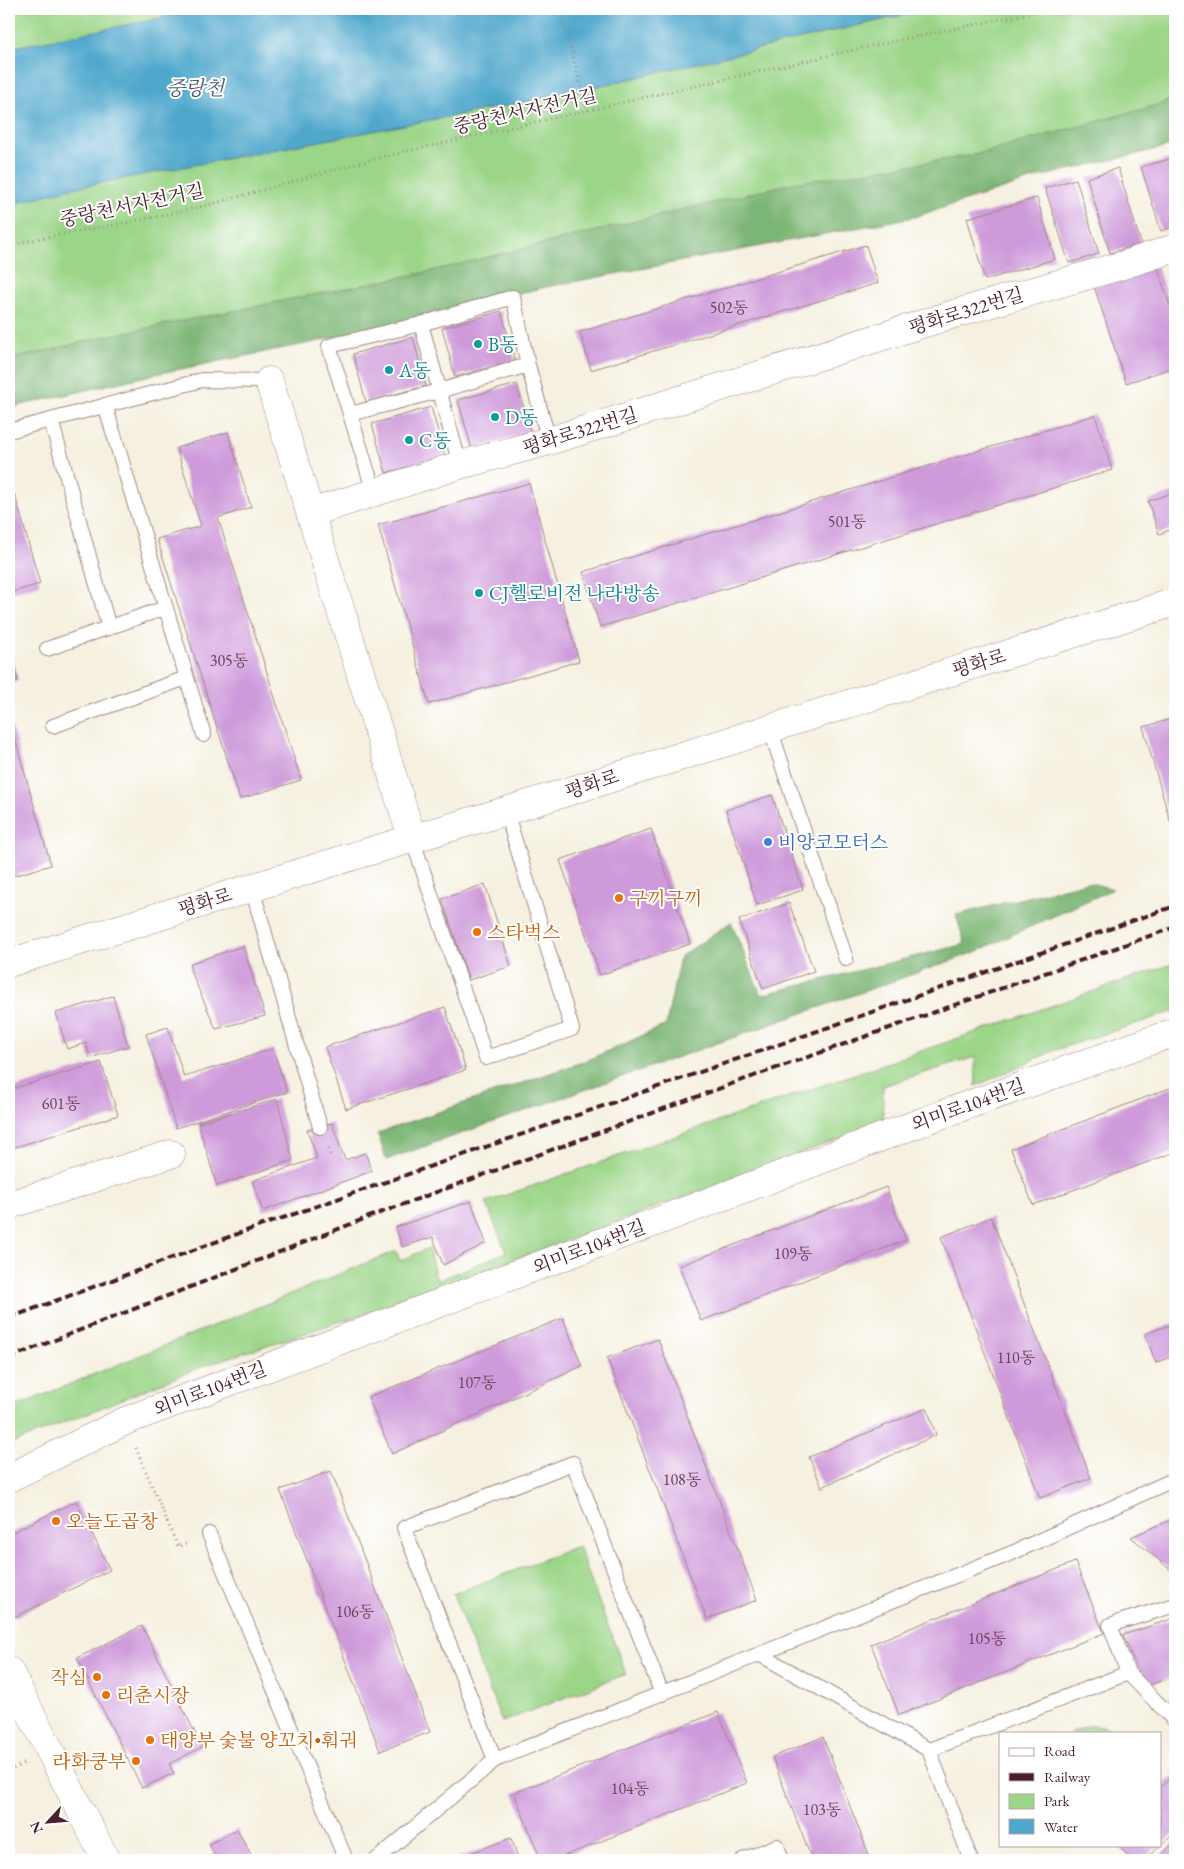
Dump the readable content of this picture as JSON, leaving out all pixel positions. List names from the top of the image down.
{
  "streets": {
    "street": ["평화로322번길", "평화로", "외미로104번길"],
    "path": ["중랑천서자전거길"]
  },
  "water": ["중랑천"],
  "places": [
    "B동",
    "A동",
    "D동",
    "C동",
    "CJ헬로비전 나라방송",
    "비앙코모터스",
    "구끼구끼",
    "스타벅스",
    "오늘도곱창",
    "작심",
    "리춘시장",
    "태양부 숯불 양꼬치•훠궈",
    "라화쿵부"
  ],
  "house_numbers": [
    "502동",
    "501동",
    "305동",
    "601동",
    "109동",
    "110동",
    "107동",
    "108동",
    "106동",
    "105동",
    "104동",
    "103동"
  ],
  "legend": [
    "Road",
    "Railway",
    "Park",
    "Water"
  ],
  "north": "bottom left"
}
